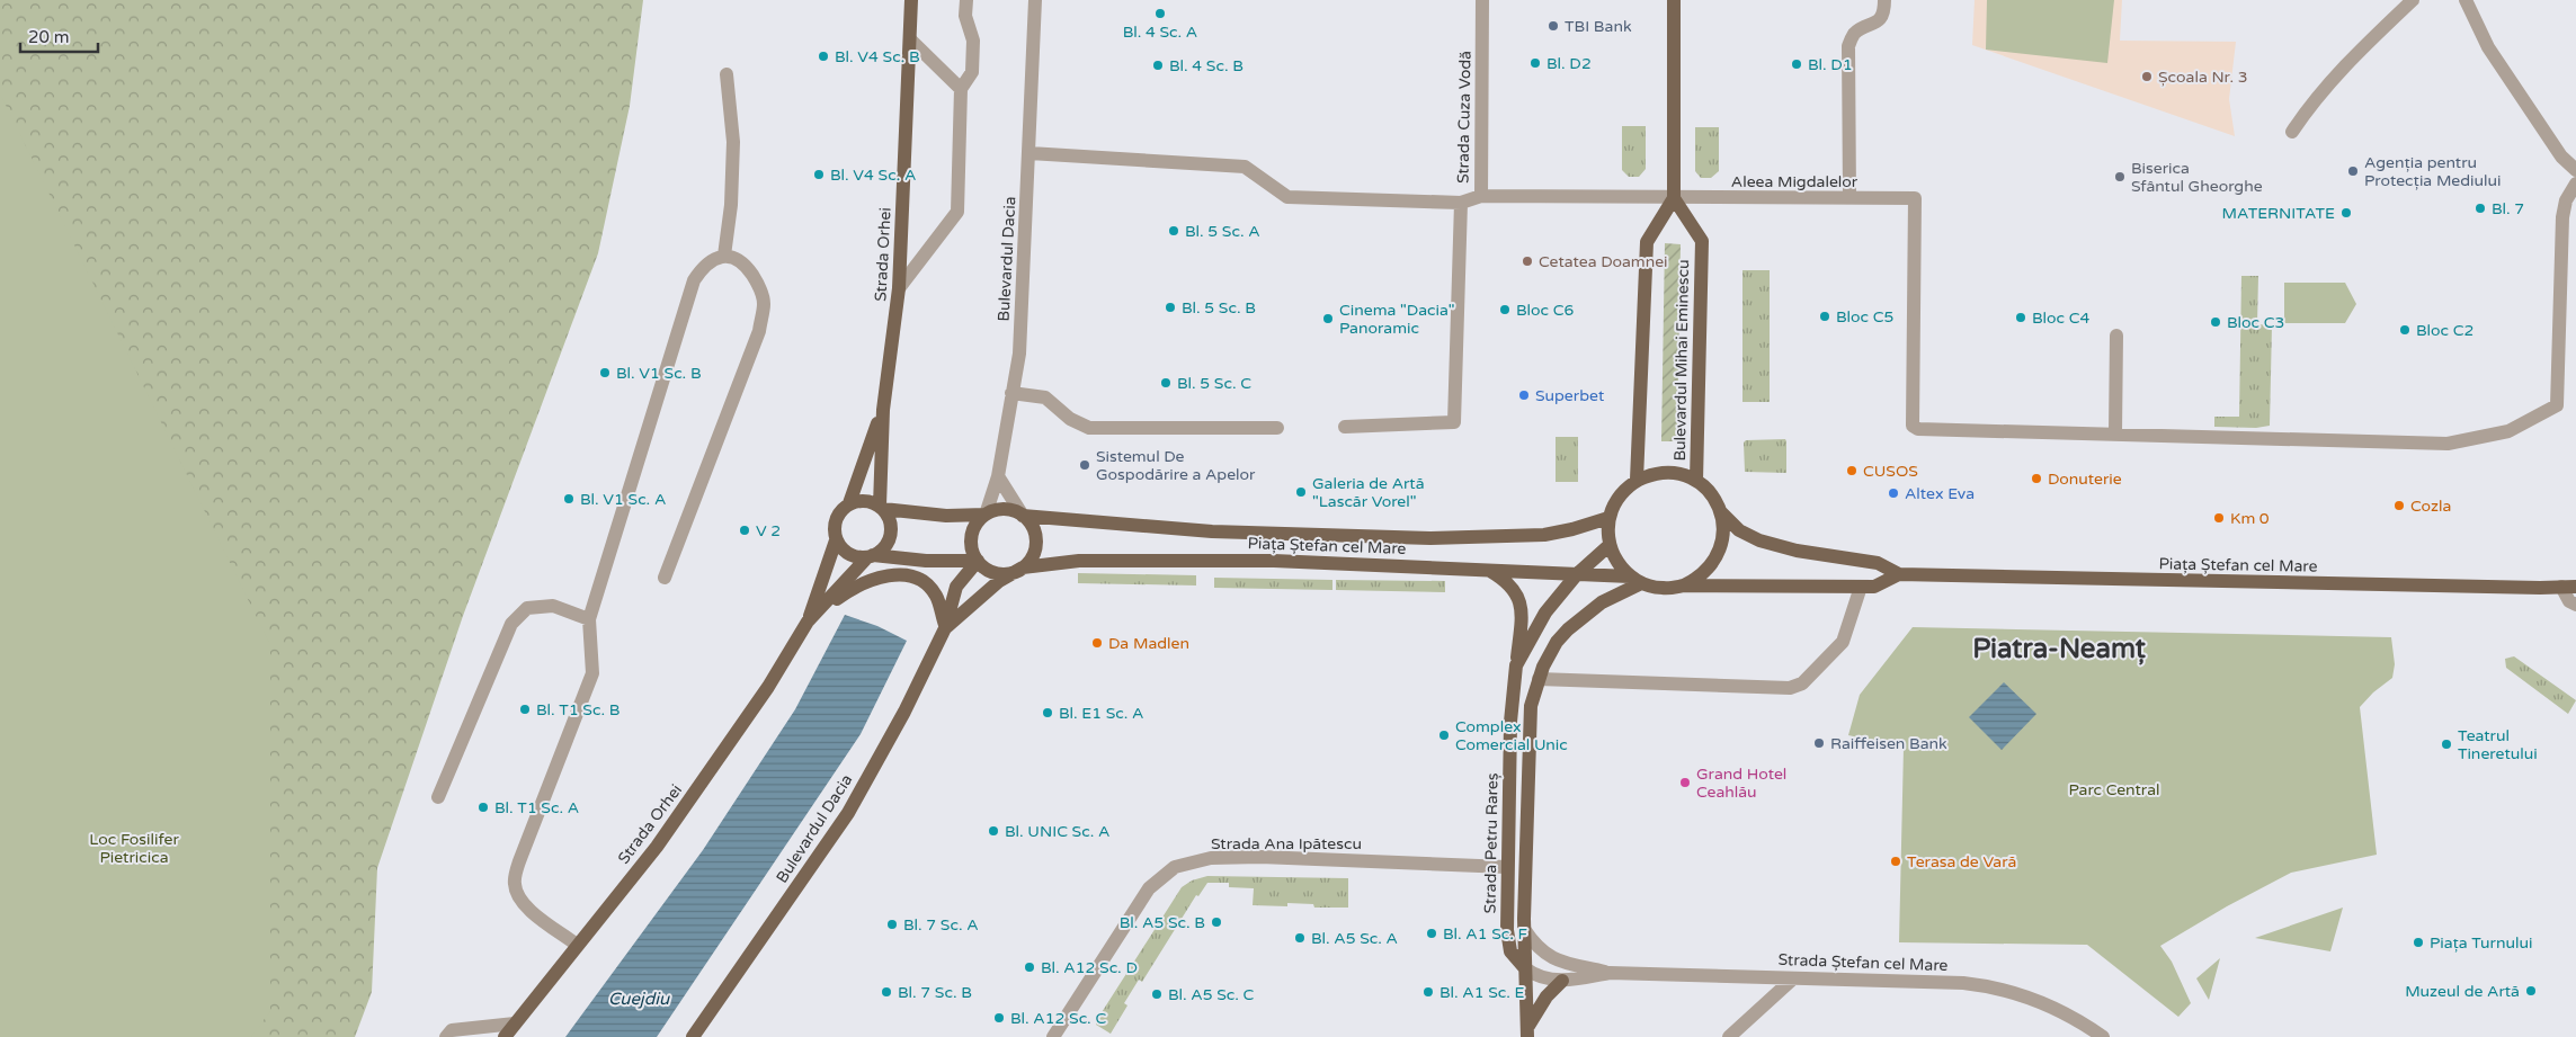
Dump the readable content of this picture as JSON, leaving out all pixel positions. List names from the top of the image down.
{
  "streets": {
    "main road": [
      "Strada Orhei",
      "Bulevardul Dacia",
      "Bulevardul Mihai Eminescu",
      "Piața Ștefan cel Mare",
      "Strada Petru Rareș"
    ],
    "street": [
      "Strada Cuza Vodă",
      "Aleea Migdalelor",
      "Strada Ana Ipătescu",
      "Strada Ștefan cel Mare"
    ]
  },
  "crossings": [
    ["Strada Cuza Vodă", "Aleea Migdalelor"],
    ["Aleea Migdalelor", "Bulevardul Mihai Eminescu"],
    ["Bulevardul Dacia", "Piața Ștefan cel Mare"],
    ["Bulevardul Mihai Eminescu", "Piața Ștefan cel Mare"],
    ["Bulevardul Mihai Eminescu", "Strada Petru Rareș"],
    ["Piața Ștefan cel Mare", "Strada Petru Rareș"],
    ["Strada Ana Ipătescu", "Strada Petru Rareș"],
    ["Strada Petru Rareș", "Strada Ștefan cel Mare"]
  ],
  "districts": ["Piatra-Neamț"],
  "water": ["Cuejdiu"],
  "parks": ["Parc Central", "Loc Fosilifer Pietricica"],
  "places": [
    "Bl. 4 Sc. A",
    "TBI Bank",
    "Bl. V4 Sc. B",
    "Bl. D2",
    "Bl. D1",
    "Bl. 4 Sc. B",
    "Școala Nr. 3",
    "Agenția pentru Protecția Mediului",
    "Bl. V4 Sc. A",
    "Biserica Sfântul Gheorghe",
    "Bl. 7",
    "MATERNITATE",
    "Bl. 5 Sc. A",
    "Cetatea Doamnei",
    "Bl. 5 Sc. B",
    "Bloc C6",
    "Bloc C5",
    "Bloc C4",
    "Cinema \"Dacia\" Panoramic",
    "Bloc C3",
    "Bloc C2",
    "Bl. V1 Sc. B",
    "Bl. 5 Sc. C",
    "Superbet",
    "Sistemul De Gospodărire a Apelor",
    "CUSOS",
    "Donuterie",
    "Galeria de Artă \"Lascăr Vorel\"",
    "Altex Eva",
    "Bl. V1 Sc. A",
    "Cozla",
    "Km 0",
    "V 2",
    "Da Madlen",
    "Bl. T1 Sc. B",
    "Bl. E1 Sc. A",
    "Complex Comercial Unic",
    "Raiffeisen Bank",
    "Teatrul Tineretului",
    "Grand Hotel Ceahlău",
    "Bl. T1 Sc. A",
    "Bl. UNIC Sc. A",
    "Terasa de Vară",
    "Bl. A5 Sc. B",
    "Bl. 7 Sc. A",
    "Bl. A1 Sc. F",
    "Bl. A5 Sc. A",
    "Piața Turnului",
    "Bl. A12 Sc. D",
    "Muzeul de Artă",
    "Bl. 7 Sc. B",
    "Bl. A1 Sc. E",
    "Bl. A5 Sc. C",
    "Bl. A12 Sc. C"
  ],
  "scale_bar": "20 m"
}
